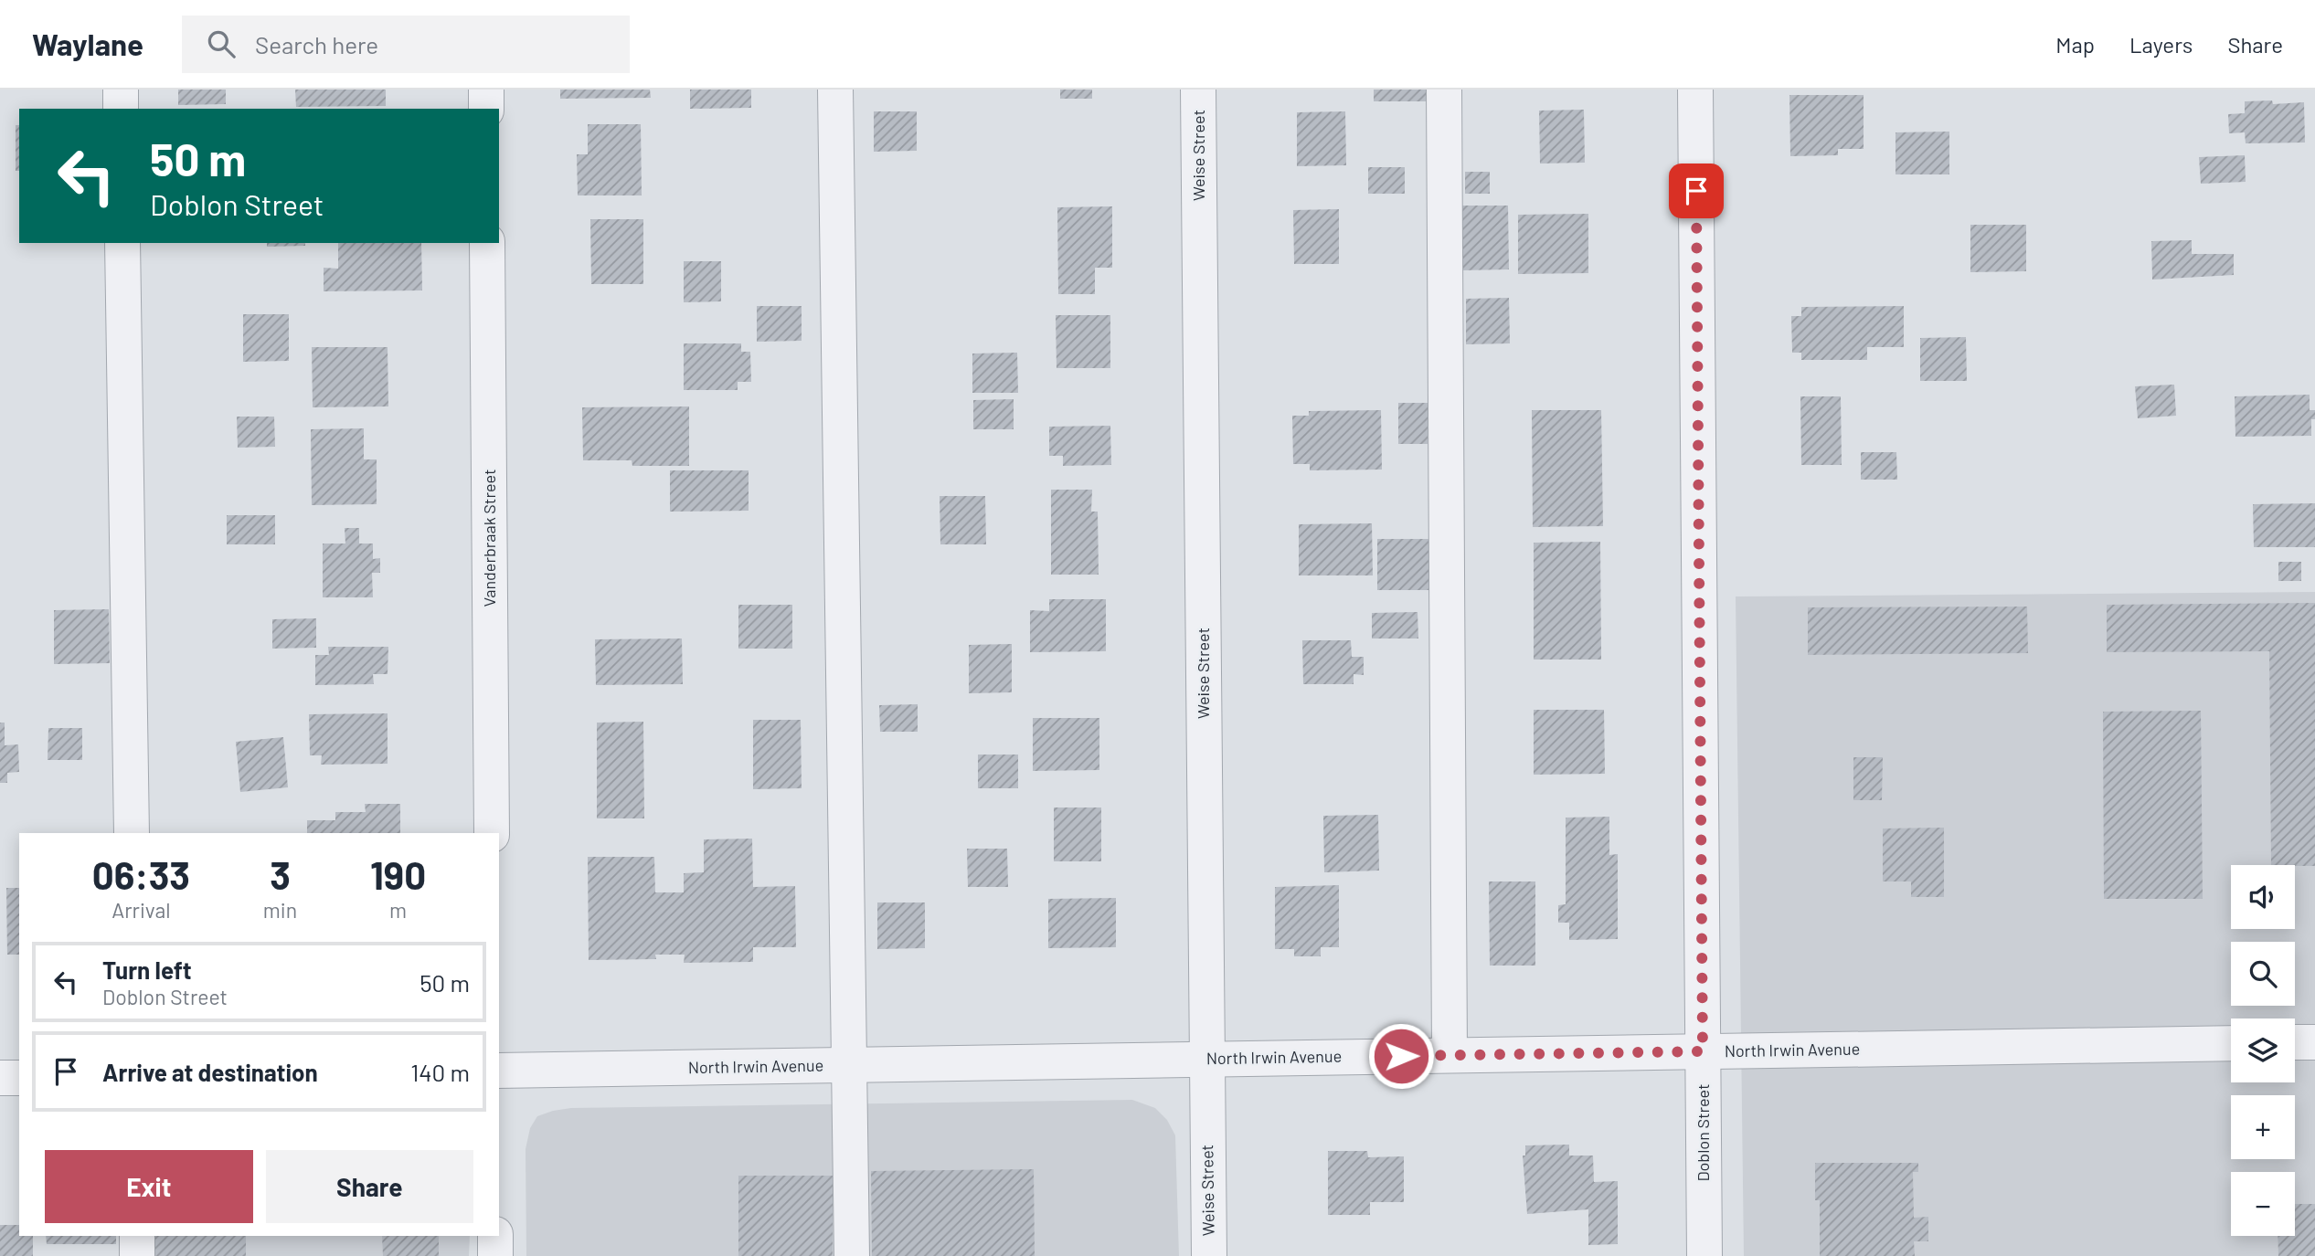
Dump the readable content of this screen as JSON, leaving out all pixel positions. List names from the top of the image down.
{
  "streets": {
    "street": [
      "Weise Street",
      "Vanderbraak Street",
      "North Irwin Avenue",
      "Doblon Street"
    ]
  },
  "crossings": [
    ["Weise Street", "North Irwin Avenue"],
    ["North Irwin Avenue", "Doblon Street"]
  ],
  "page": {
    "header": "Waylane",
    "search": "Search here",
    "nav": ["Map", "Layers", "Share"],
    "turn": ["50 m", "Doblon Street"],
    "eta": [
      "06:33",
      "Arrival",
      "3",
      "min",
      "190",
      "m"
    ],
    "map_buttons": ["+", "−"],
    "list": [
      {
        "name": "Turn left",
        "note": "Doblon Street",
        "value": "50 m"
      },
      {
        "name": "Arrive at destination",
        "value": "140 m"
      }
    ],
    "buttons": ["Exit", "Share"]
  }
}
